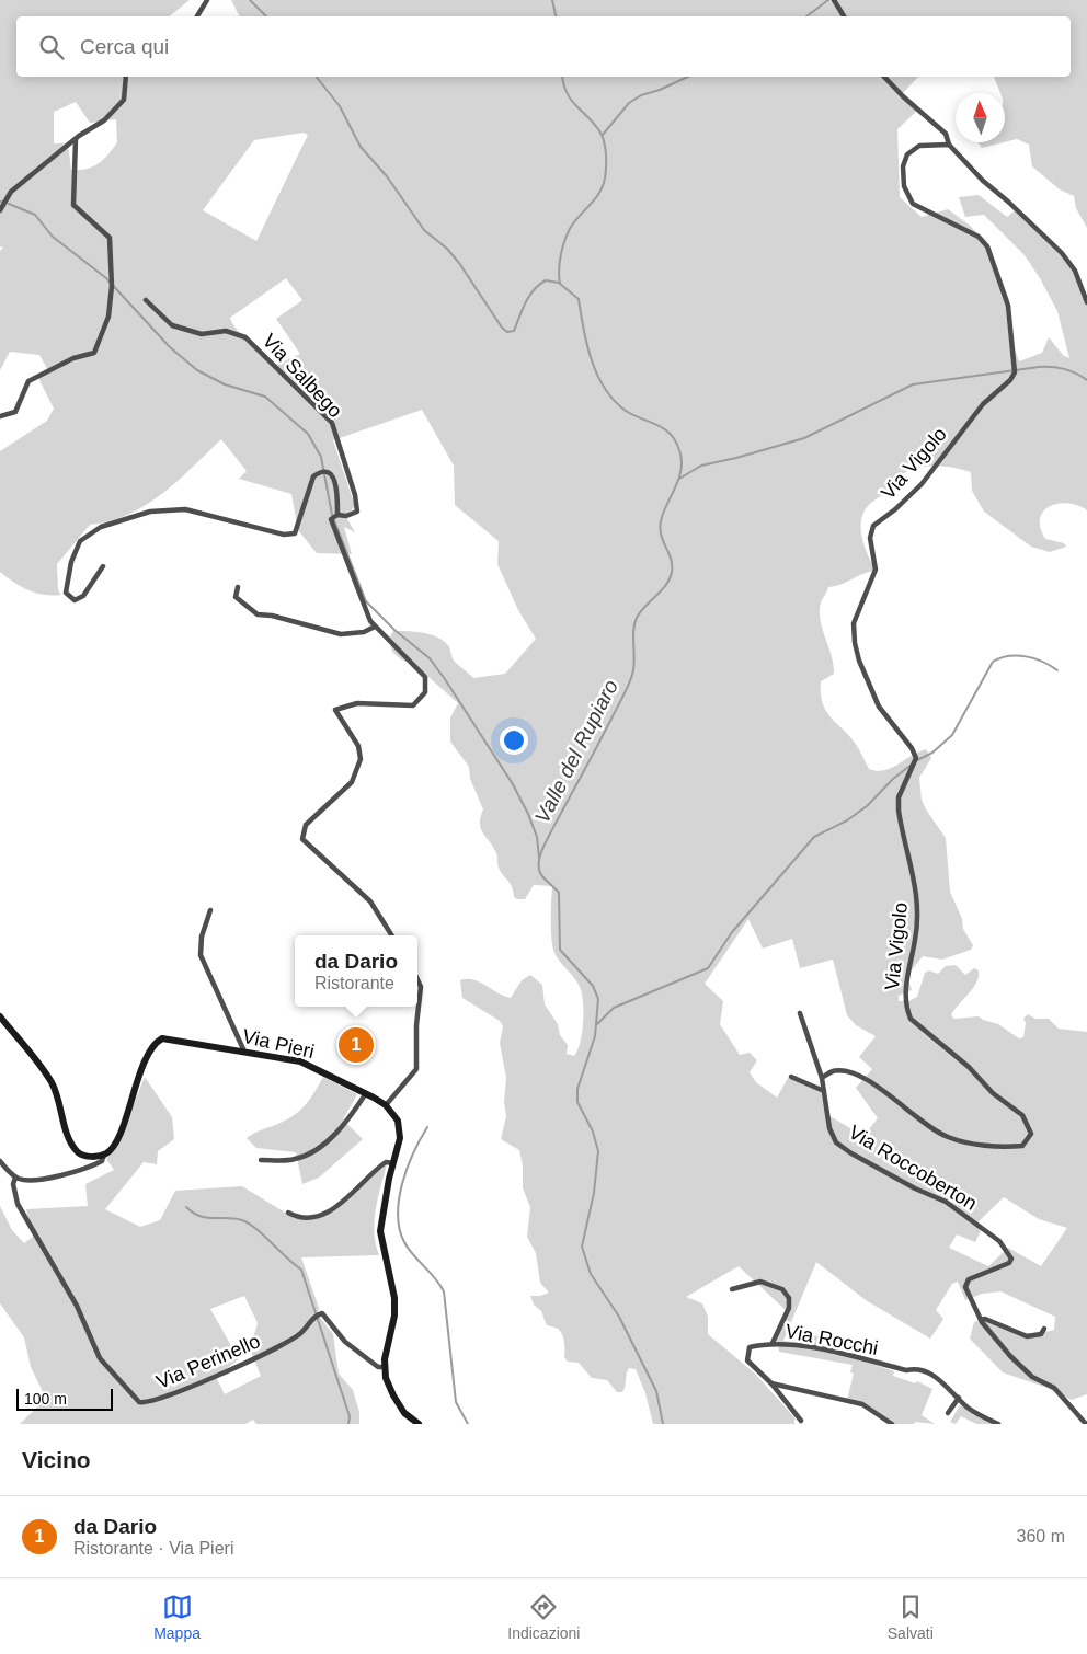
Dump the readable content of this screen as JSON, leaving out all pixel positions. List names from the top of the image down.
{
  "streets": {
    "street": [
      "Via Salbego",
      "Via Vigolo",
      "Via Pieri",
      "Via Roccoberton",
      "Via Rocchi",
      "Via Perinello"
    ]
  },
  "crossings": [
    ["Via Vigolo", "Via Roccoberton"],
    ["Via Pieri", "Via Perinello"]
  ],
  "water": ["Valle del Rupiaro"],
  "scale_bar": "100 m",
  "north": "top",
  "page": {
    "search": "Cerca qui",
    "popup": ["da Dario", "Ristorante"],
    "pins": "1",
    "scale": "100 m",
    "heading": "Vicino",
    "list": [
      {
        "mark": "1",
        "name": "da Dario",
        "note": "Ristorante · Via Pieri",
        "value": "360 m"
      }
    ],
    "nav": ["Mappa", "Indicazioni", "Salvati"]
  }
}
